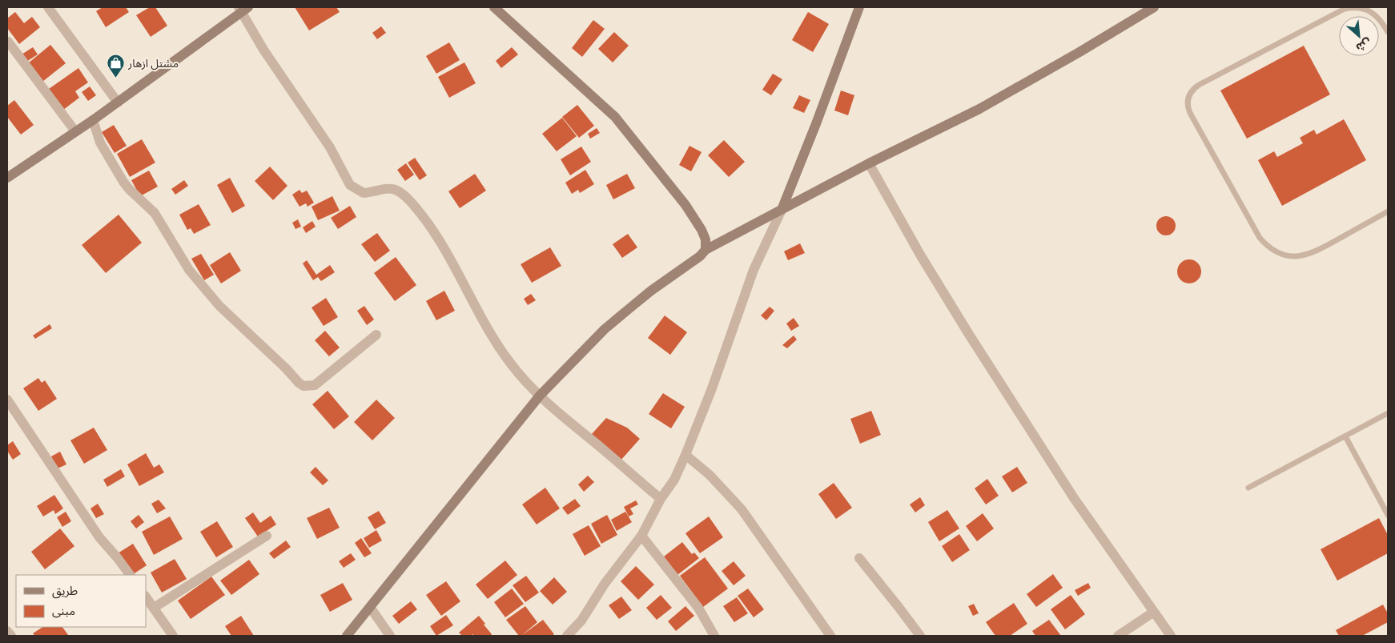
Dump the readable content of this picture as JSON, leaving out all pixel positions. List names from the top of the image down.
{
  "places": {
    "shop": ["مشتل ازهار"]
  },
  "legend": ["طريق", "مبنى"],
  "north": "bottom right"
}
